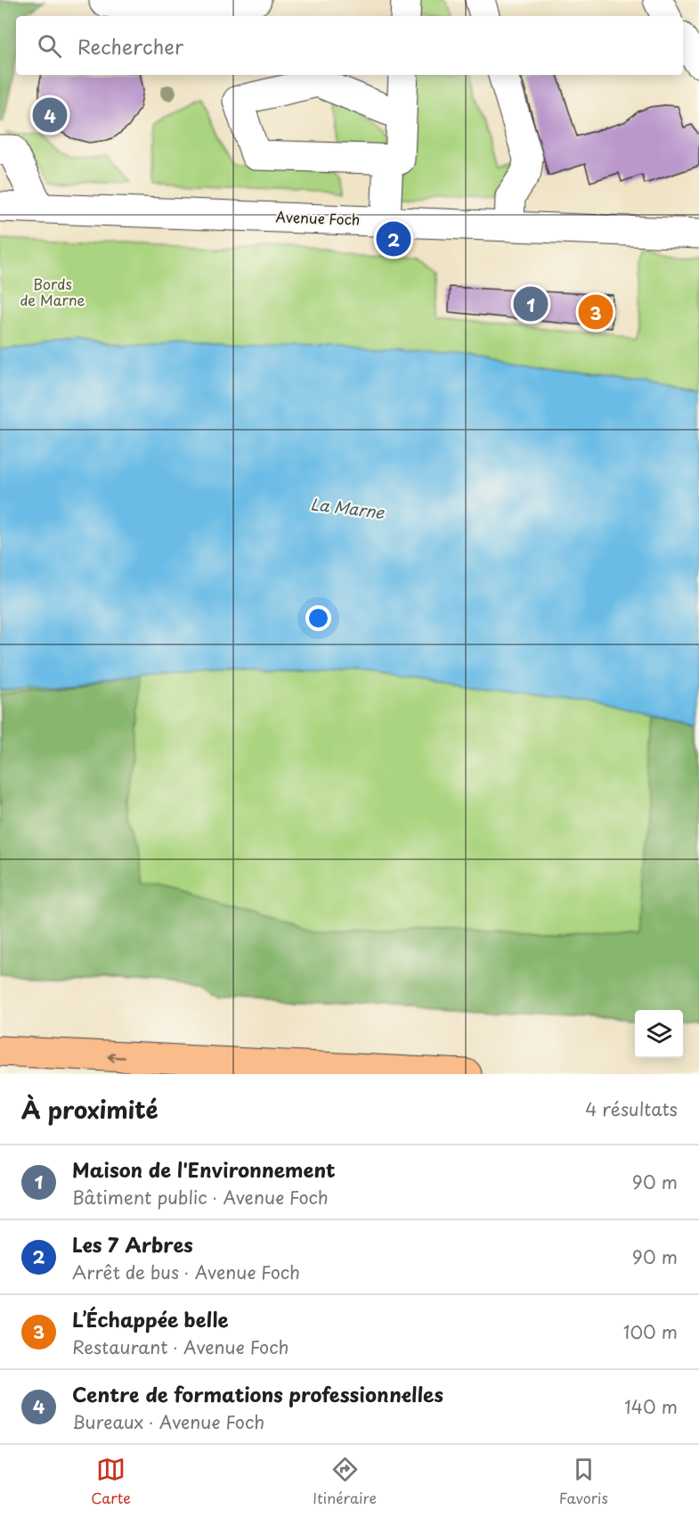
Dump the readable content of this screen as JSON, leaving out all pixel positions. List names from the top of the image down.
{
  "streets": {
    "street": ["Avenue Foch"]
  },
  "water": ["La Marne"],
  "parks": ["Bords de Marne"],
  "page": {
    "search": "Rechercher",
    "pins": [
      "4",
      "2",
      "1",
      "3"
    ],
    "heading": ["À proximité", "4 résultats"],
    "list": [
      {
        "mark": "1",
        "name": "Maison de l'Environnement",
        "note": "Bâtiment public · Avenue Foch",
        "value": "90 m"
      },
      {
        "mark": "2",
        "name": "Les 7 Arbres",
        "note": "Arrêt de bus · Avenue Foch",
        "value": "90 m"
      },
      {
        "mark": "3",
        "name": "L’Échappée belle",
        "note": "Restaurant · Avenue Foch",
        "value": "100 m"
      },
      {
        "mark": "4",
        "name": "Centre de formations professionnelles",
        "note": "Bureaux · Avenue Foch",
        "value": "140 m"
      }
    ],
    "nav": ["Carte", "Itinéraire", "Favoris"]
  }
}
